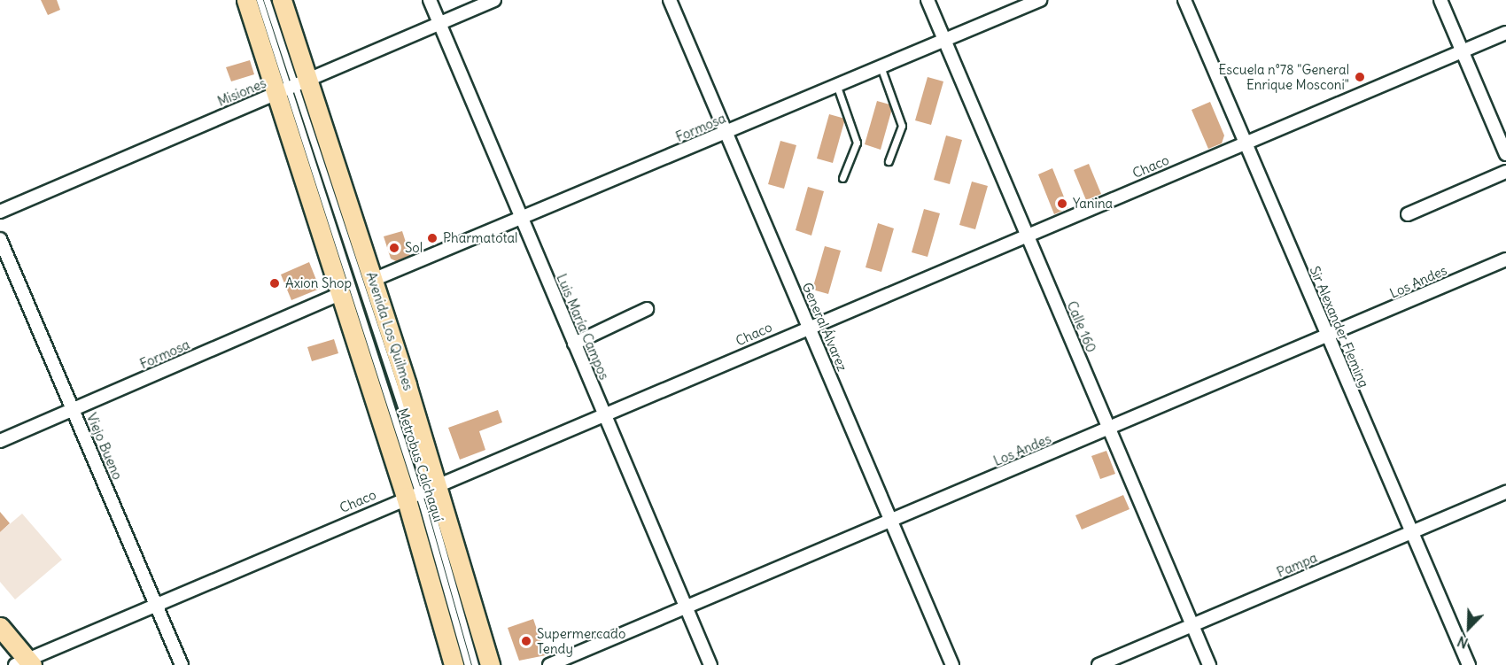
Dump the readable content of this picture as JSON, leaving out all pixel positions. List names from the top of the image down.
{
  "streets": {
    "main road": ["Avenida Los Quilmes"],
    "street": [
      "Misiones",
      "Formosa",
      "Chaco",
      "Los Andes",
      "Luis María Campos",
      "General Álvarez",
      "Calle 160",
      "Sir Alexander Fleming",
      "Viejo Bueno",
      "Pampa"
    ],
    "lane": ["Metrobus Calchaquí"]
  },
  "crossings": [
    ["Misiones", "Luis María Campos"],
    ["Misiones", "Avenida Los Quilmes"],
    ["Misiones", "Metrobus Calchaquí"],
    ["Formosa", "Luis María Campos"],
    ["Formosa", "General Álvarez"],
    ["Formosa", "Calle 160"],
    ["Formosa", "Avenida Los Quilmes"],
    ["Formosa", "Viejo Bueno"],
    ["Formosa", "Metrobus Calchaquí"],
    ["Chaco", "Luis María Campos"],
    ["Chaco", "General Álvarez"],
    ["Chaco", "Calle 160"],
    ["Chaco", "Sir Alexander Fleming"],
    ["Chaco", "Avenida Los Quilmes"],
    ["Chaco", "Viejo Bueno"],
    ["Chaco", "Metrobus Calchaquí"],
    ["Los Andes", "Luis María Campos"],
    ["Los Andes", "General Álvarez"],
    ["Los Andes", "Calle 160"],
    ["Los Andes", "Sir Alexander Fleming"],
    ["Calle 160", "Pampa"],
    ["Sir Alexander Fleming", "Pampa"],
    ["Avenida Los Quilmes", "Metrobus Calchaquí"]
  ],
  "places": [
    "Escuela n°78 \"General Enrique Mosconi\"",
    "Yanina",
    "Pharmatotal",
    "Sol",
    "Axion Shop",
    "Supermercado Tendy"
  ],
  "north": "bottom left"
}
